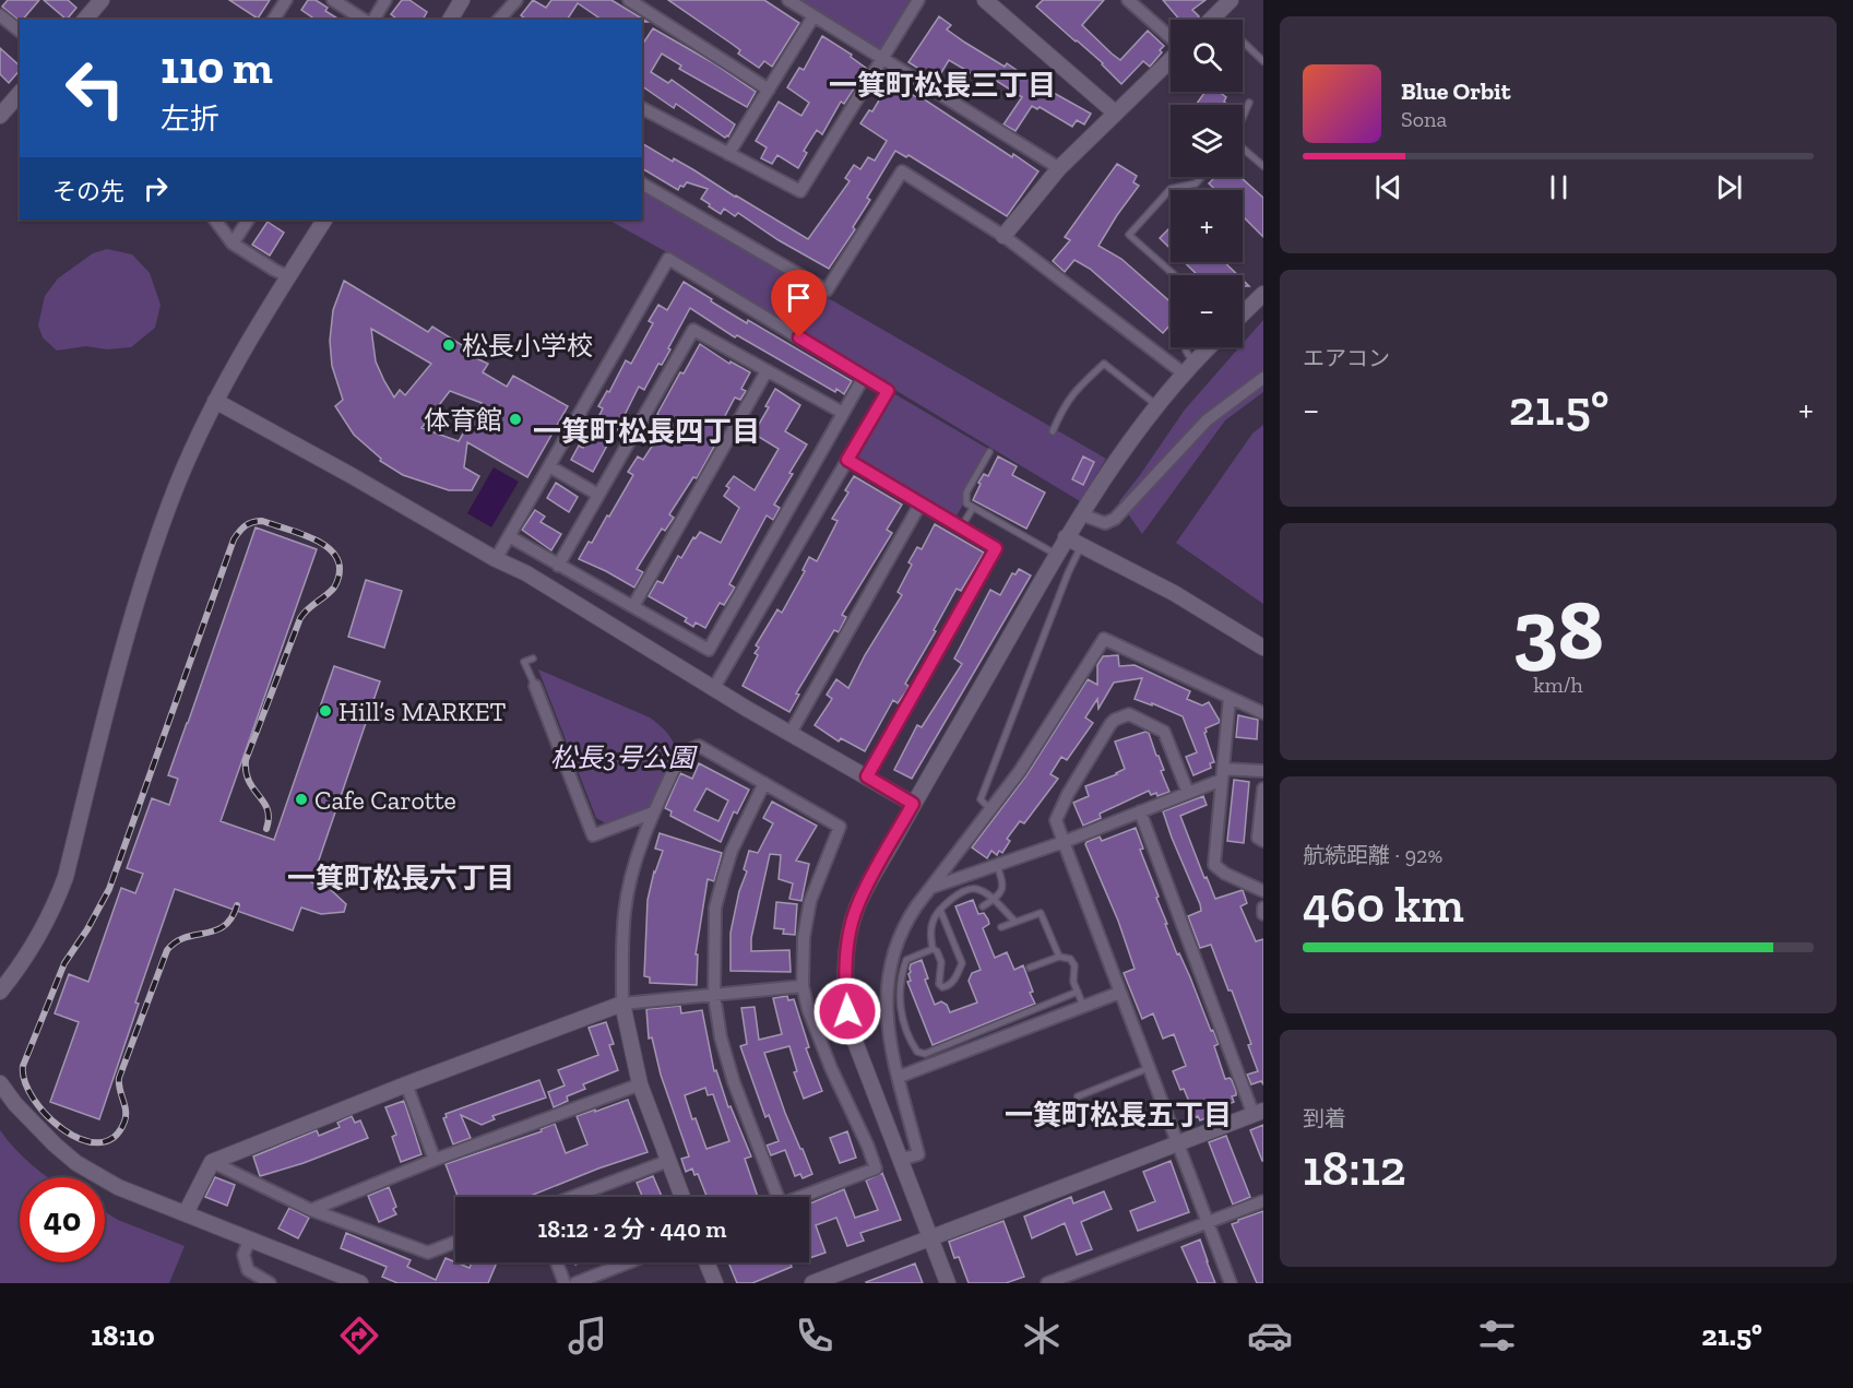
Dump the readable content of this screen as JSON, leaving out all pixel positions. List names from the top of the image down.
{
  "districts": [
    "一箕町松長三丁目",
    "一箕町松長四丁目",
    "一箕町松長六丁目",
    "一箕町松長五丁目"
  ],
  "parks": ["松長3号公園"],
  "places": [
    "松長小学校",
    "体育館",
    "Hill’s MARKET",
    "Cafe Carotte"
  ],
  "page": {
    "map_buttons": ["+", "−"],
    "turn": ["110 m", "左折"],
    "song": ["Blue Orbit", "Sona"],
    "then": "その先",
    "tile": [
      "エアコン",
      ["38", "km/h"],
      ["航続距離 · 92%", "460 km"],
      ["到着", "18:12"]
    ],
    "heat": ["−", "21.5°", "+"],
    "limit": "40",
    "trip": "18:12 · 2 分 · 440 m",
    "tabs": ["18:10", "21.5°"]
  }
}
